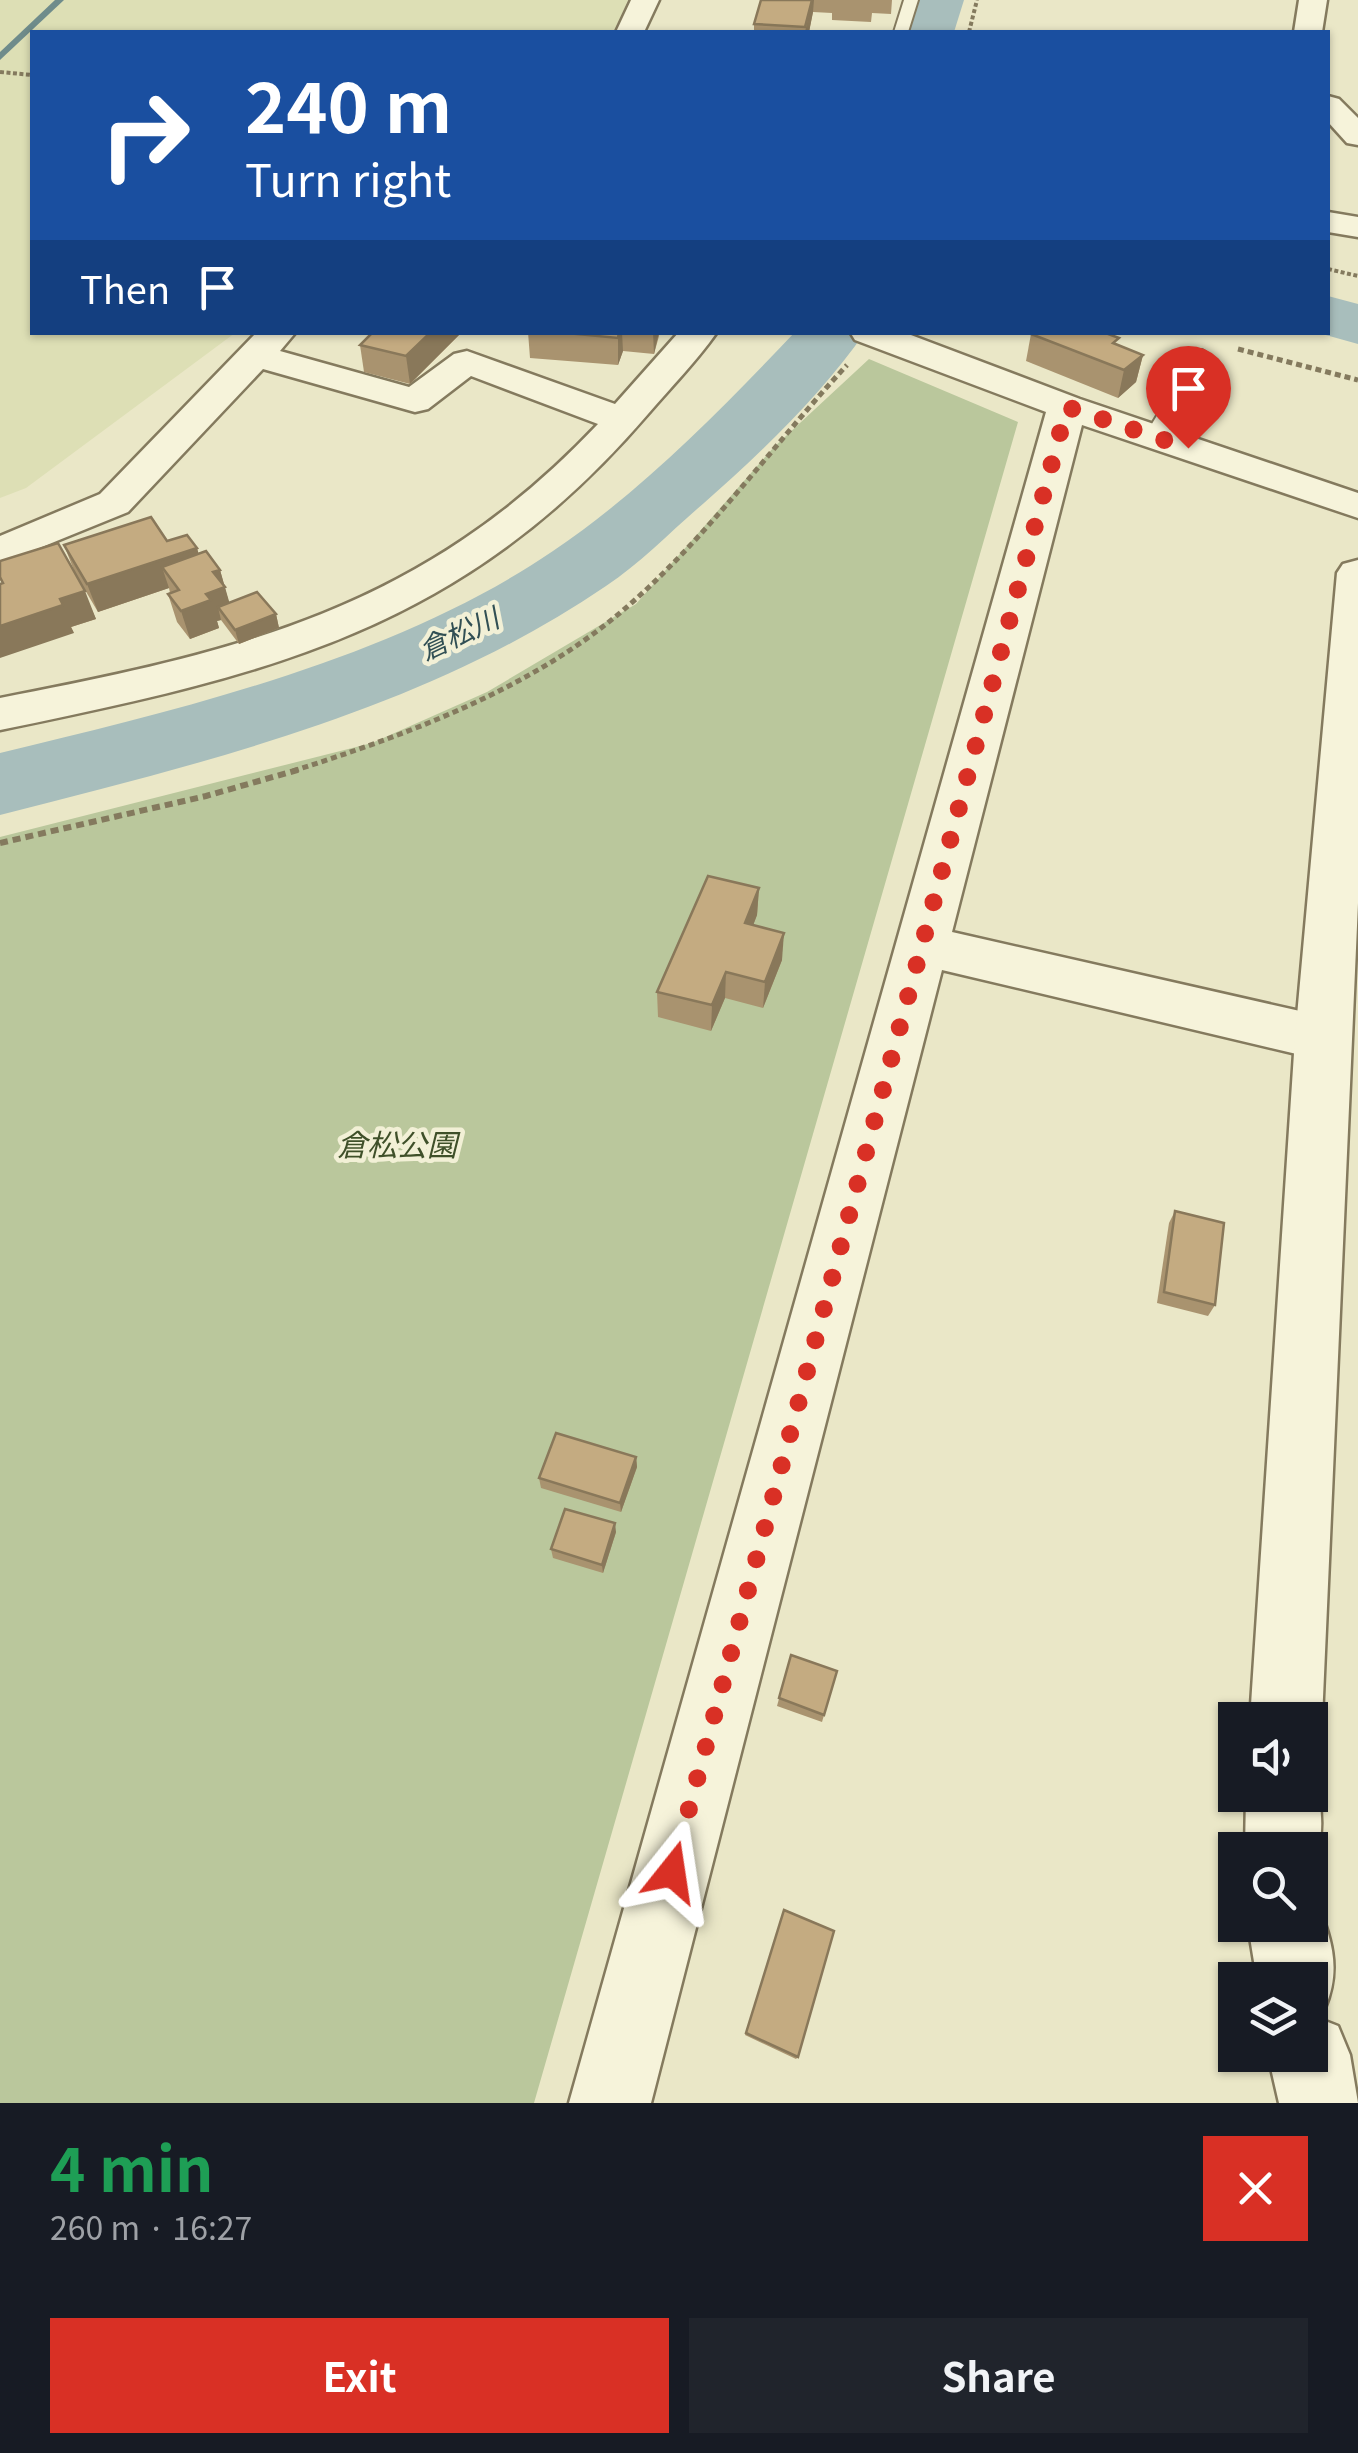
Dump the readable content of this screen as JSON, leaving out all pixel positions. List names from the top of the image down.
{
  "water": ["倉松川"],
  "parks": ["倉松公園"],
  "page": {
    "turn": ["240 m", "Turn right"],
    "then": "Then",
    "heading": ["4 min", "260 m · 16:27"],
    "buttons": ["Exit", "Share"]
  }
}
